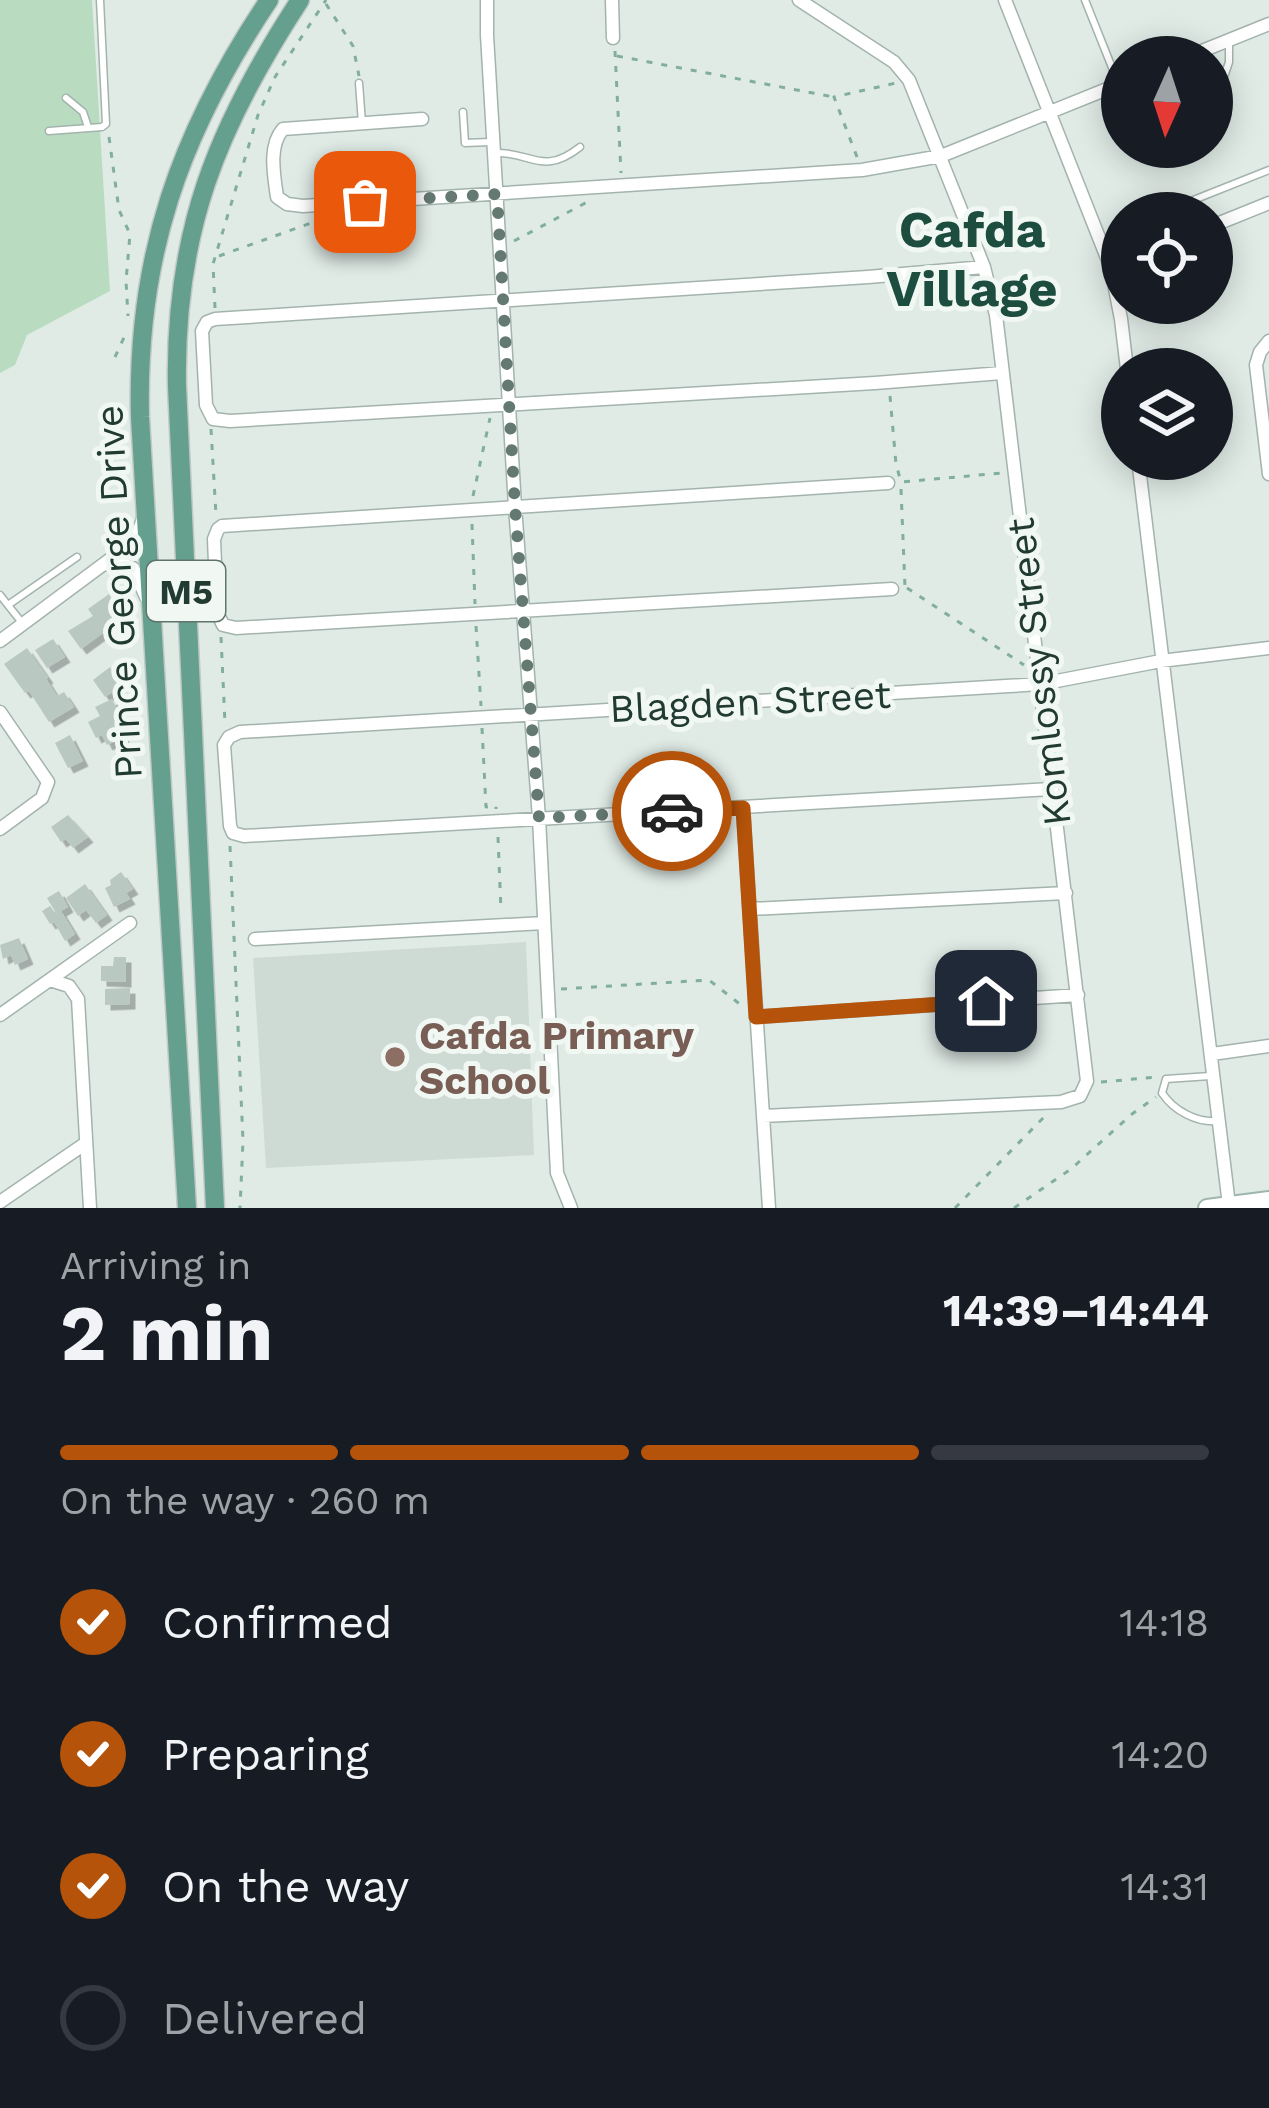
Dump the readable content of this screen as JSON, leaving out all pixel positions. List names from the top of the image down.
{
  "streets": {
    "main road": ["M5", "Prince George Drive"],
    "street": ["Komlossy Street", "Blagden Street"]
  },
  "crossings": [
    ["Komlossy Street", "Blagden Street"]
  ],
  "districts": ["Cafda Village"],
  "places": ["Cafda Primary School"],
  "north": "bottom",
  "page": {
    "heading": ["2 min", "Arriving in", "14:39–14:44"],
    "bar": "On the way · 260 m",
    "list": [
      ["Confirmed", "14:18"],
      ["Preparing", "14:20"],
      ["On the way", "14:31"],
      "Delivered"
    ]
  }
}
